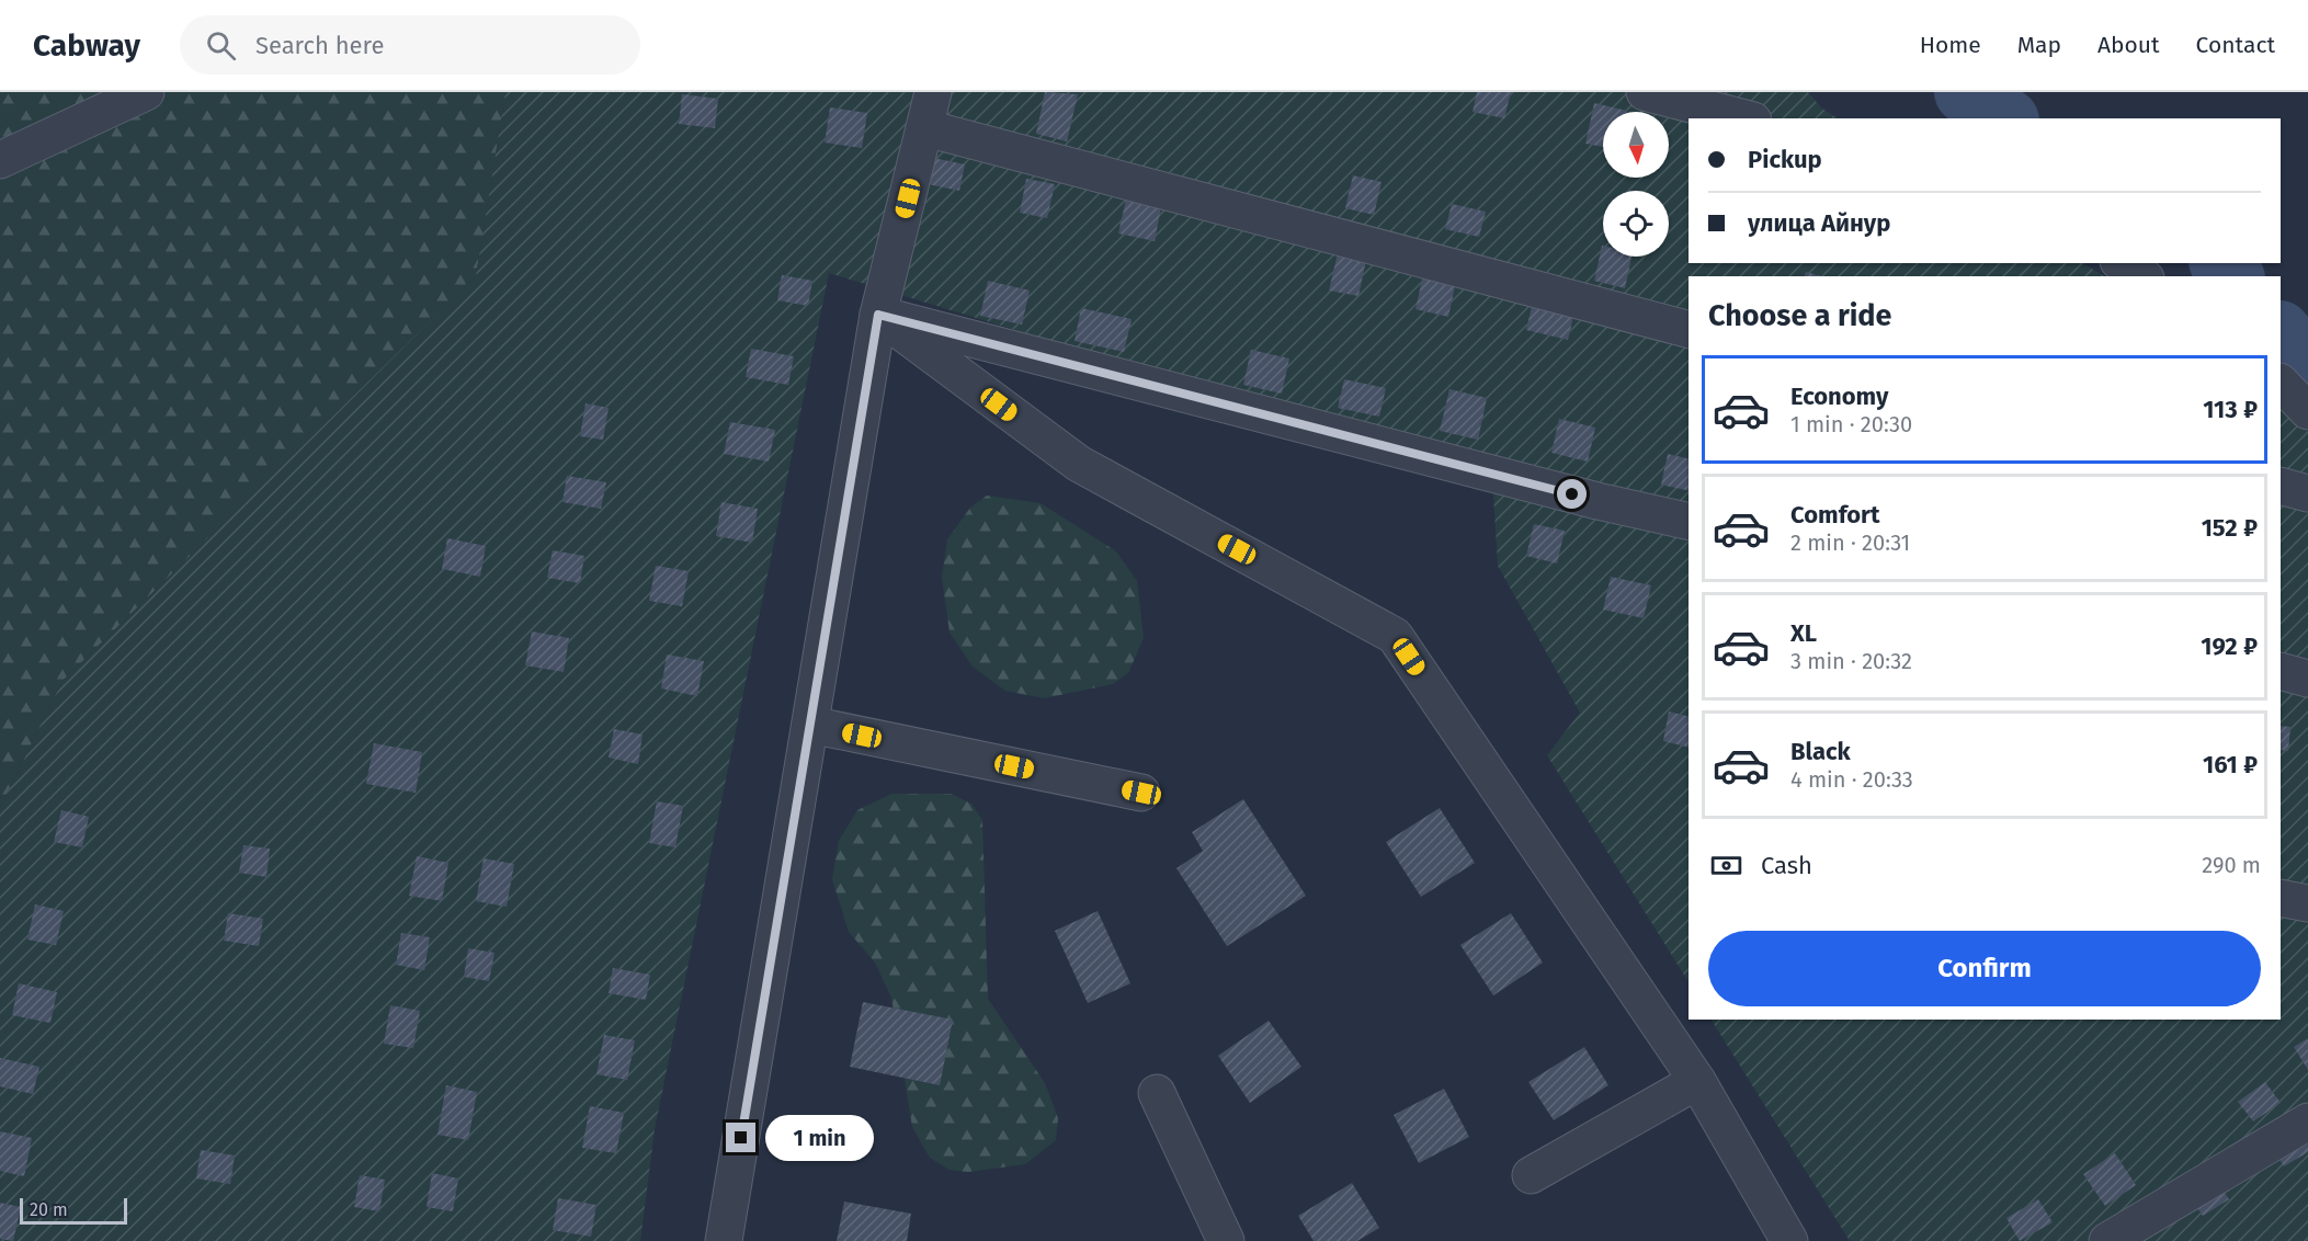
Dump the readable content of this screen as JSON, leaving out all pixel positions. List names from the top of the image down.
{
  "scale_bar": "20 m",
  "north": "bottom",
  "page": {
    "header": "Cabway",
    "search": "Search here",
    "nav": [
      "Home",
      "Map",
      "About",
      "Contact"
    ],
    "banner": ["Pickup", "улица Айнур"],
    "heading": "Choose a ride",
    "list": [
      {
        "name": "Economy",
        "note": "1 min · 20:30",
        "value": "113 ₽"
      },
      {
        "name": "Comfort",
        "note": "2 min · 20:31",
        "value": "152 ₽"
      },
      {
        "name": "XL",
        "note": "3 min · 20:32",
        "value": "192 ₽"
      },
      {
        "name": "Black",
        "note": "4 min · 20:33",
        "value": "161 ₽"
      }
    ],
    "pay": ["Cash", "290 m"],
    "buttons": "Confirm",
    "bubble": "1 min",
    "scale": "20 m"
  }
}
